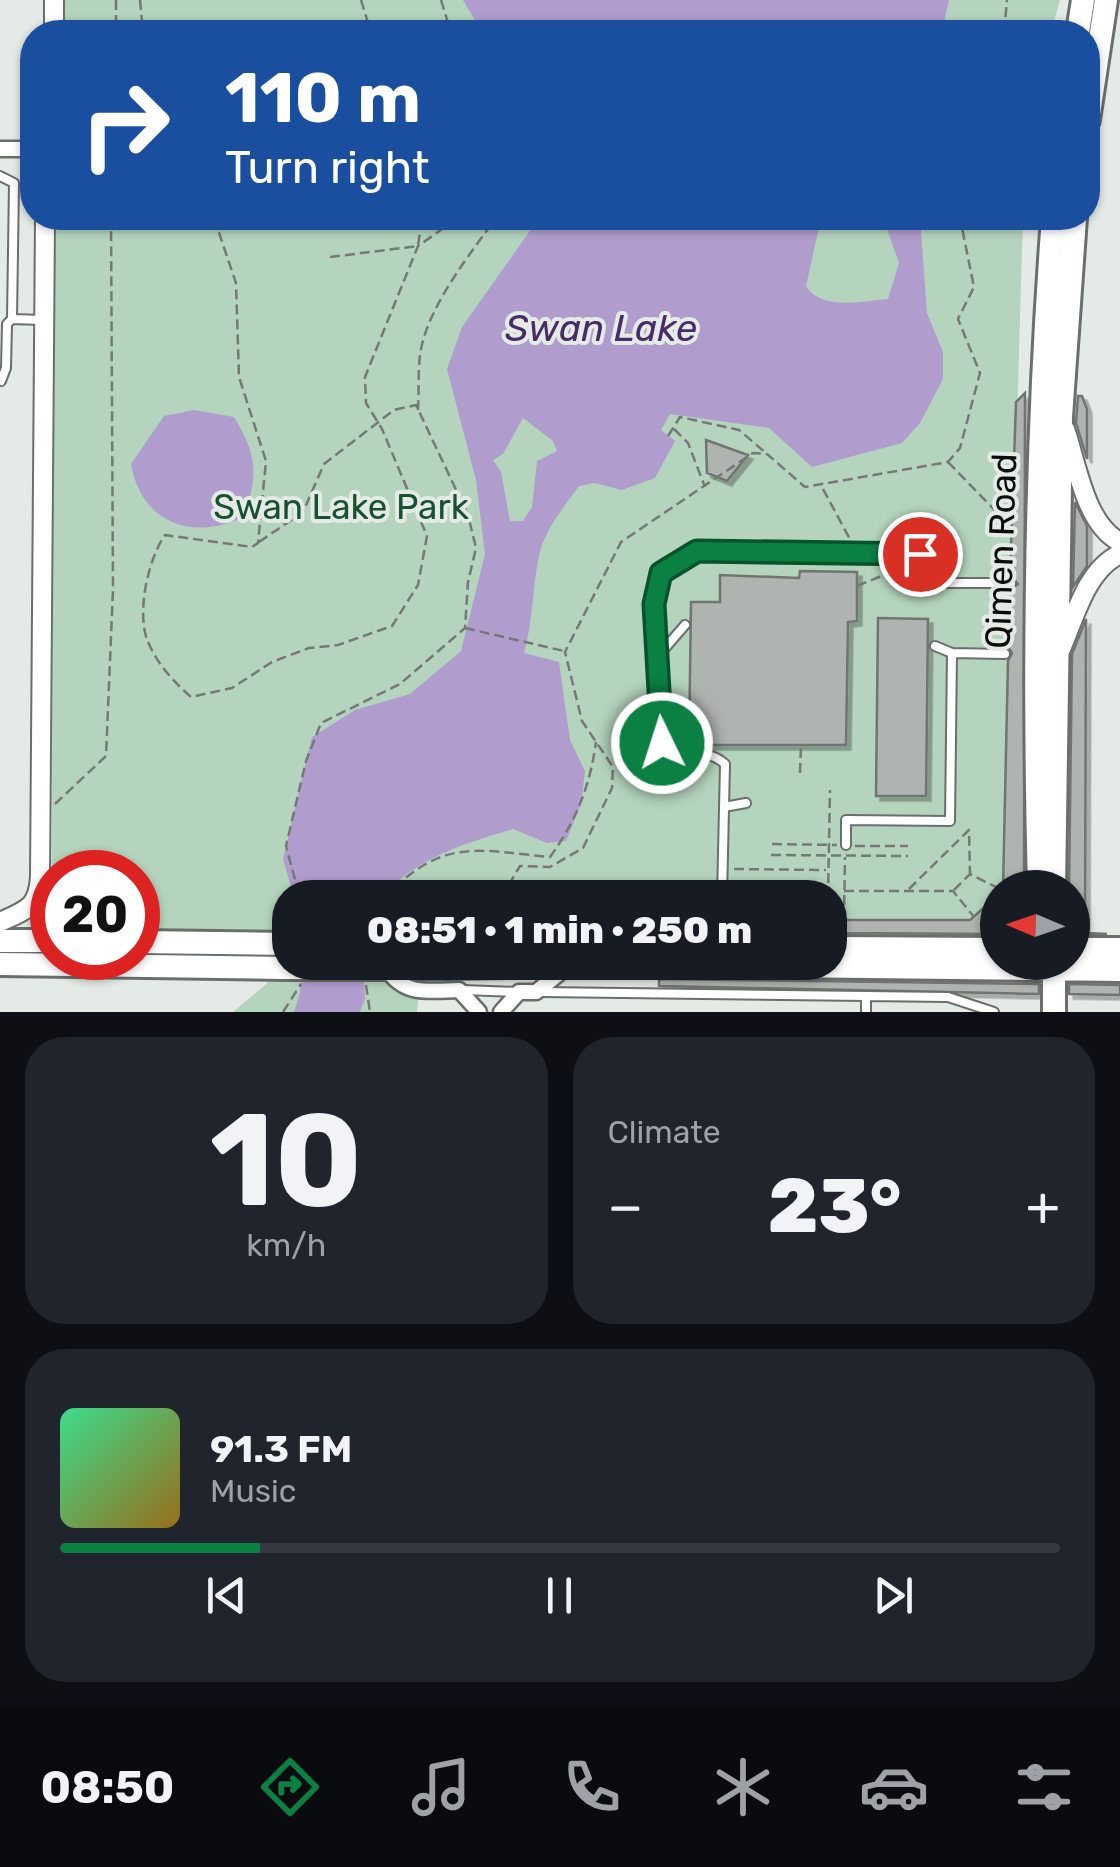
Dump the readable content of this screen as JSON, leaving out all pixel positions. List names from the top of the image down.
{
  "streets": {
    "main road": ["Qimen Road"]
  },
  "water": ["Swan Lake"],
  "parks": ["Swan Lake Park"],
  "north": "left",
  "page": {
    "turn": ["110 m", "Turn right"],
    "limit": "20",
    "trip": "08:51 · 1 min · 250 m",
    "tile": [
      ["10", "km/h"],
      "Climate"
    ],
    "heat": ["−", "23°", "+"],
    "song": ["91.3 FM", "Music"],
    "tabs": "08:50"
  }
}
